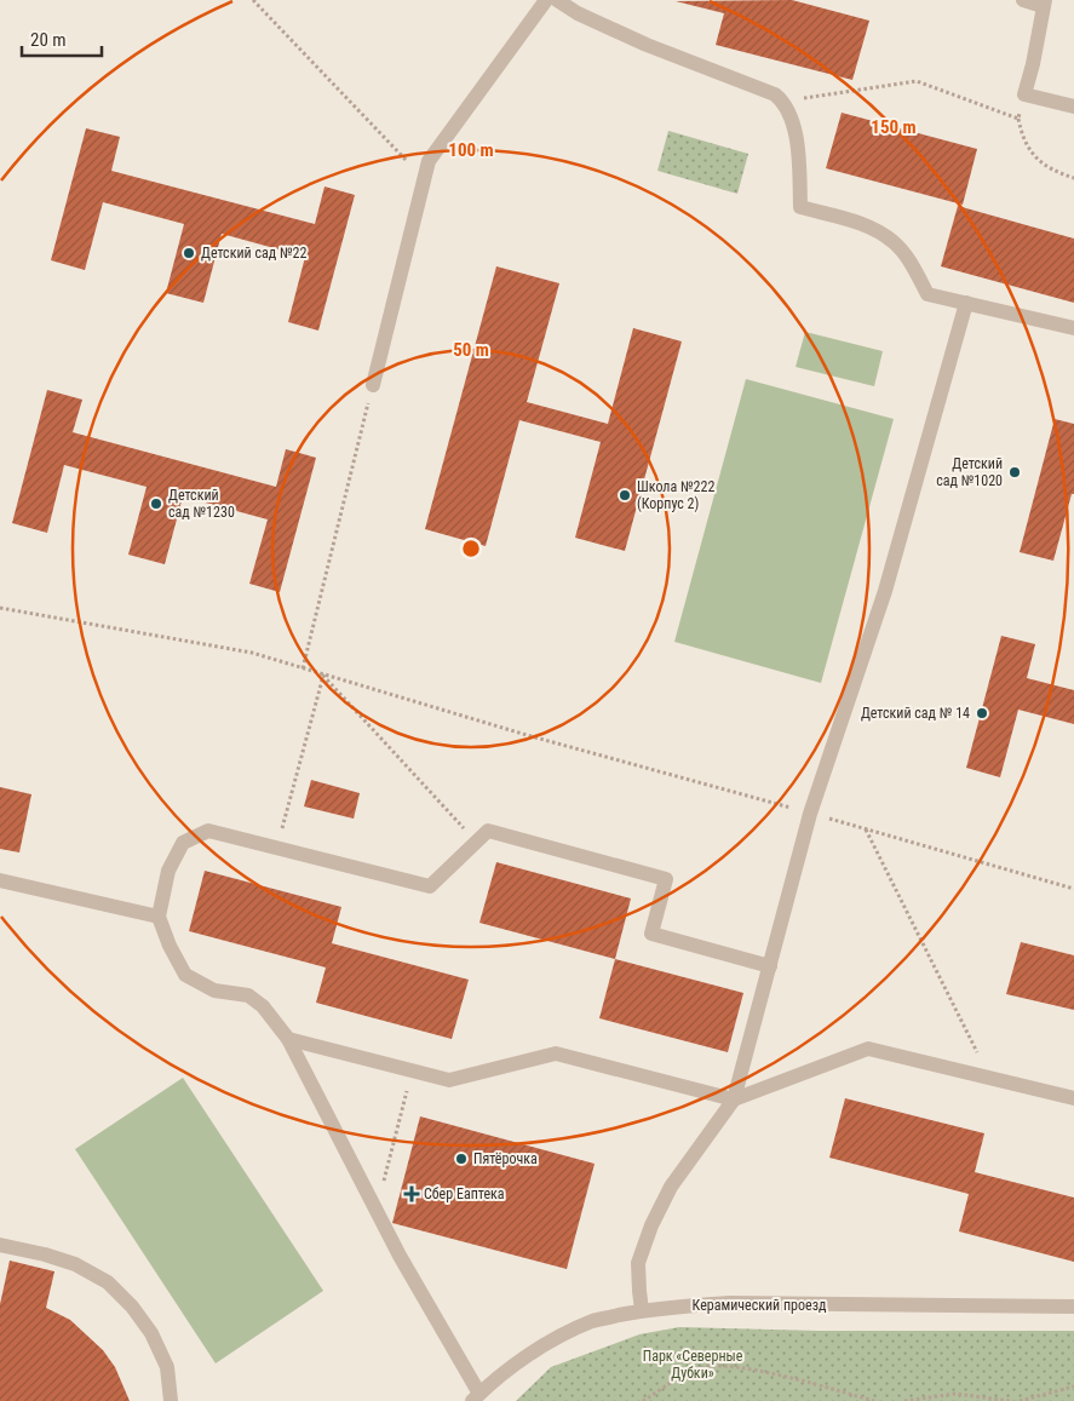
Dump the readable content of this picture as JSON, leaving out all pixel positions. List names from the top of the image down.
{
  "streets": {
    "street": ["Керамический проезд"]
  },
  "parks": ["Парк «Северные Дубки»"],
  "places": {
    "other": [
      "Детский сад №22",
      "Детский сад №1020",
      "Школа №222 (Корпус 2)",
      "Детский сад №1230",
      "Детский сад № 14",
      "Пятёрочка"
    ],
    "health": ["Сбер Еаптека"]
  },
  "scale_bar": "20 m",
  "rings": ["150 m", "100 m", "50 m"]
}
